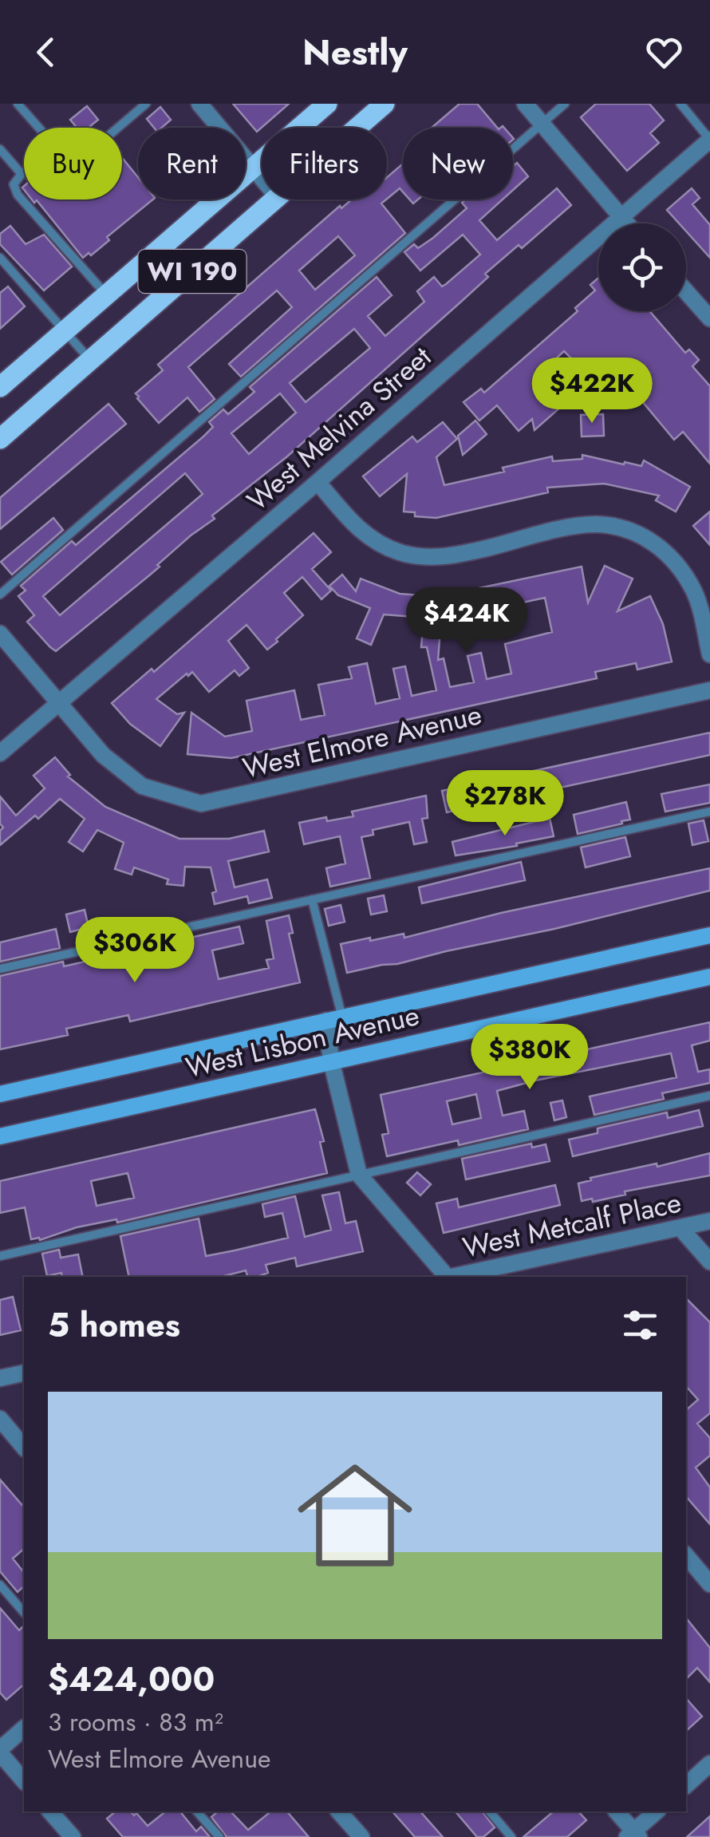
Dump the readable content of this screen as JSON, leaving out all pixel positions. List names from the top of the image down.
{
  "streets": {
    "main road": ["WI 190", "West Lisbon Avenue"],
    "street": ["West Melvina Street", "West Elmore Avenue", "West Metcalf Place"]
  },
  "crossings": [
    ["West Melvina Street", "West Elmore Avenue"]
  ],
  "page": {
    "header": "Nestly",
    "chip": [
      "Buy",
      "Rent",
      "Filters",
      "New"
    ],
    "price": [
      "$422K",
      "$424K",
      "$278K",
      "$306K",
      "$380K"
    ],
    "heading": "5 homes",
    "list": [
      {
        "name": "$424,000",
        "note": "3 rooms · 83 m² · West Elmore Avenue"
      }
    ]
  }
}
